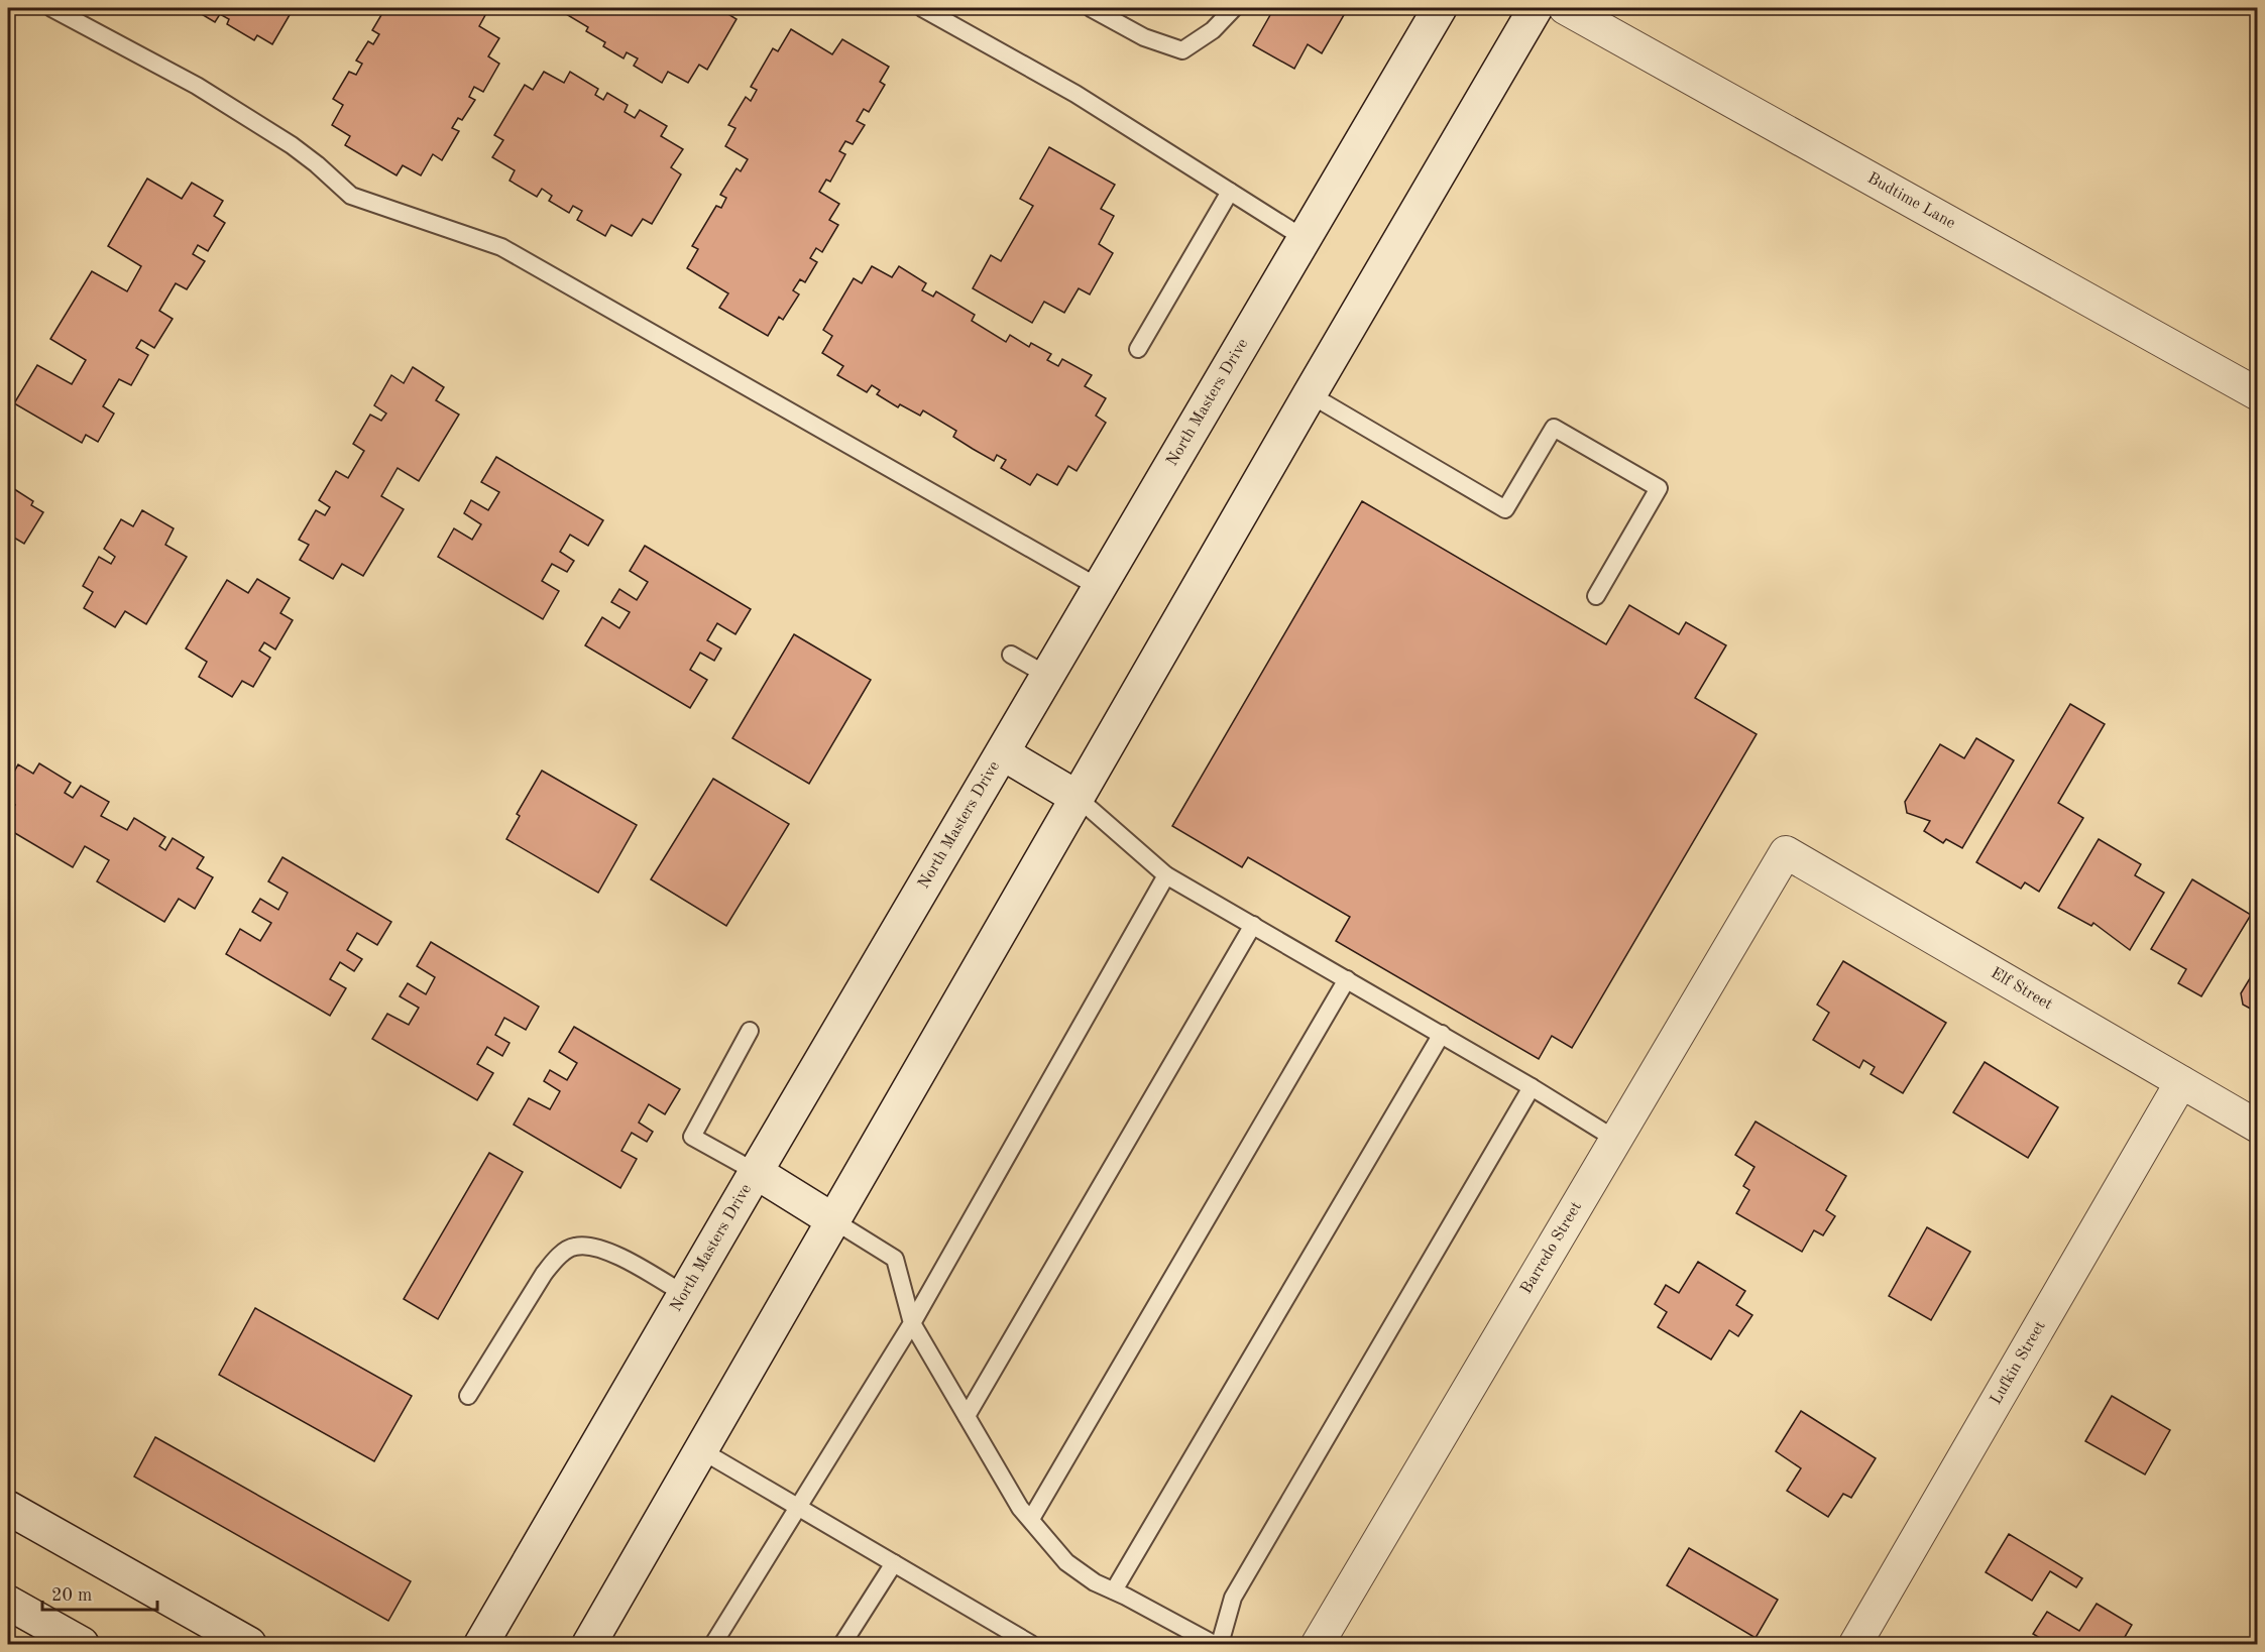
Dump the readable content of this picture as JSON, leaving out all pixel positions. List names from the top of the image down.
{
  "streets": {
    "main road": ["North Masters Drive"],
    "street": [
      "Budtime Lane",
      "Elf Street",
      "Barredo Street",
      "Lufkin Street"
    ]
  },
  "crossings": [
    ["Elf Street", "Barredo Street"],
    ["Elf Street", "Lufkin Street"]
  ],
  "scale_bar": "20 m"
}
